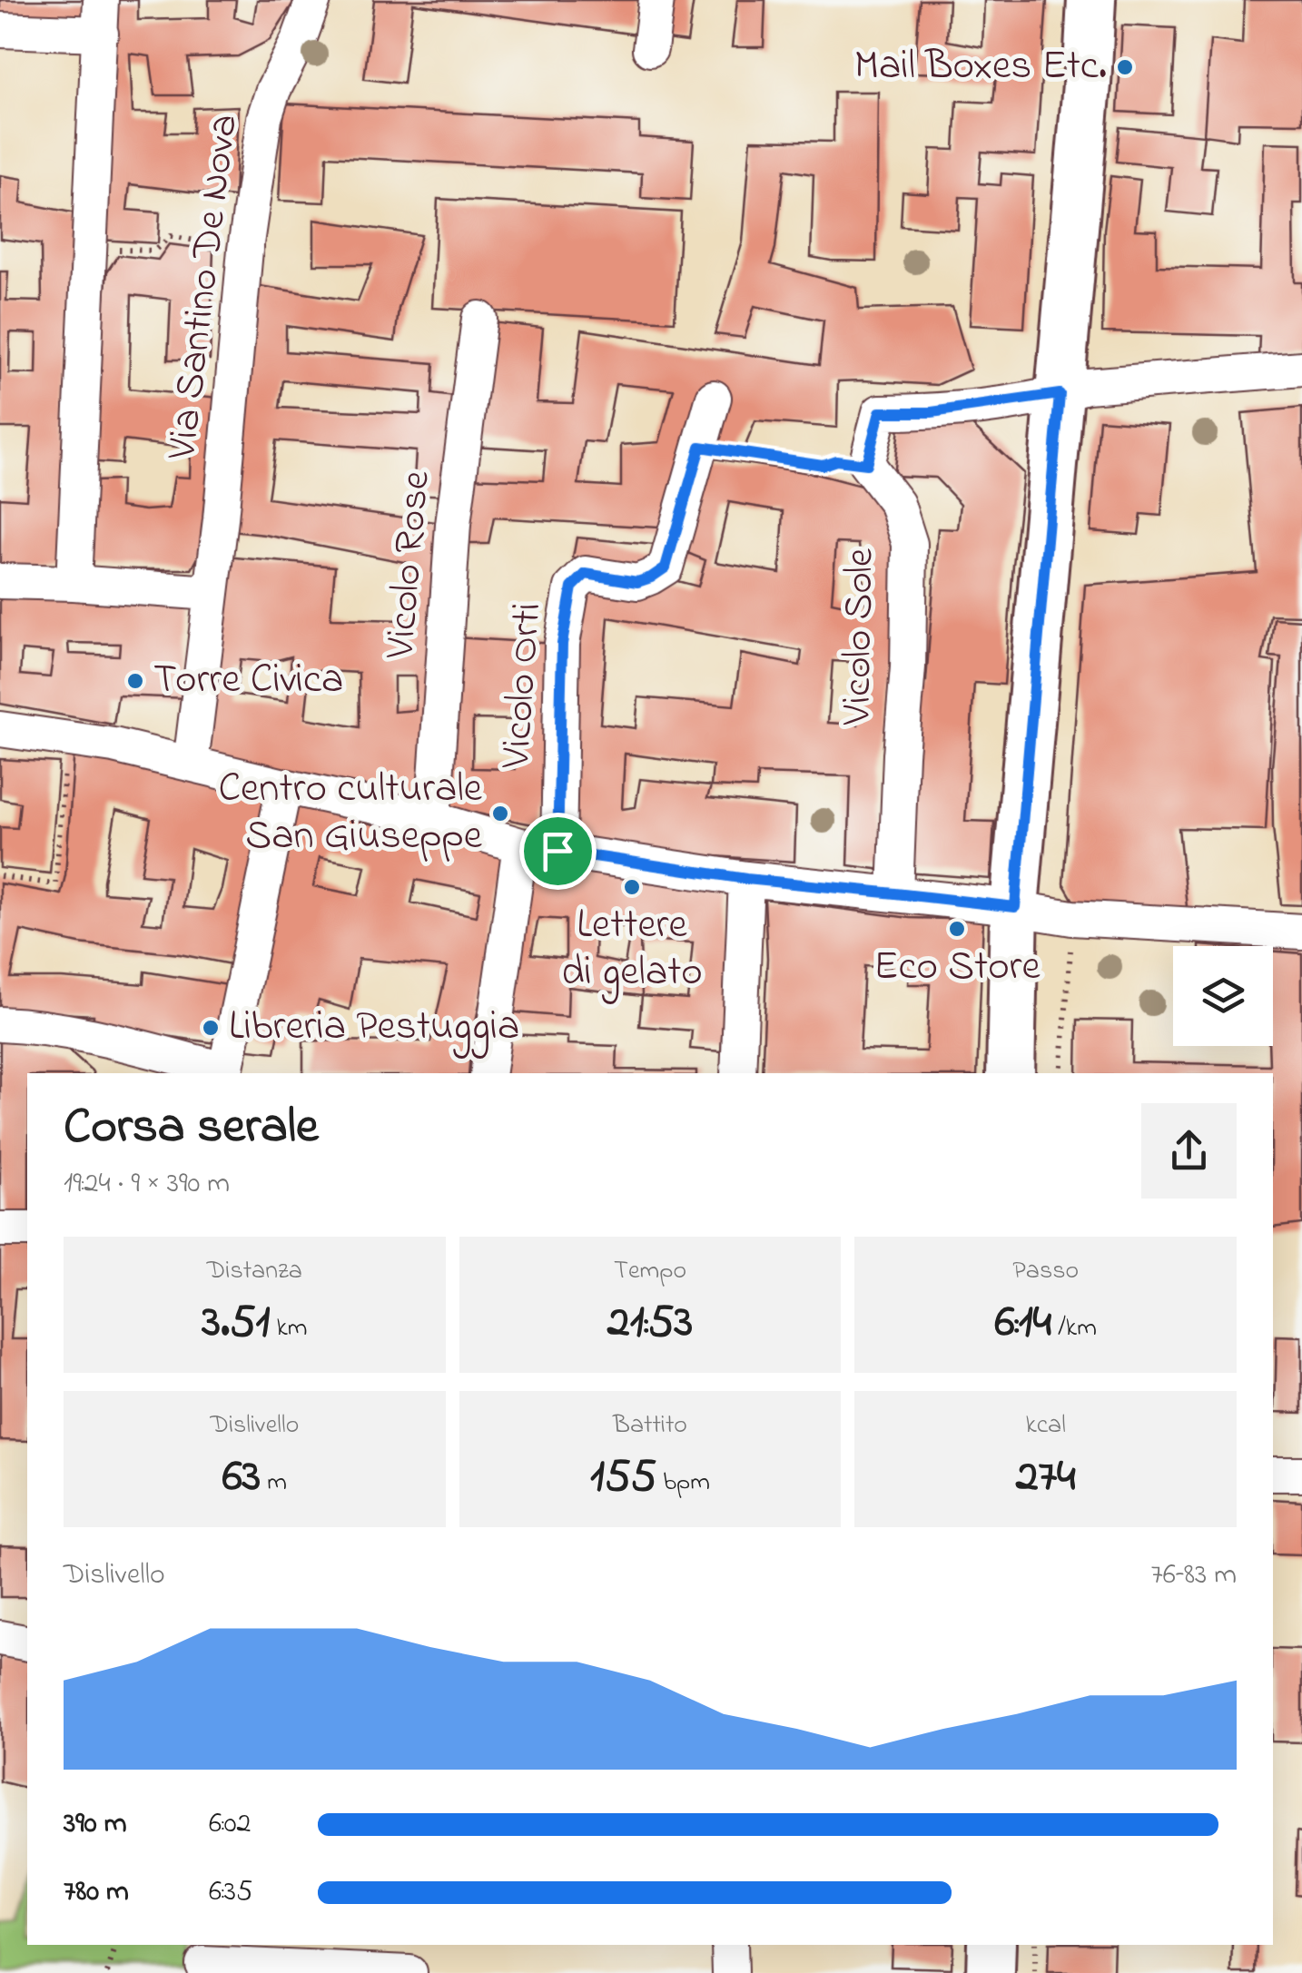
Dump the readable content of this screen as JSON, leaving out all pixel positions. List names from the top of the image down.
{
  "streets": {
    "street": [
      "Via Santino De Nova",
      "Vicolo Rose",
      "Vicolo Sole",
      "Vicolo Orti"
    ]
  },
  "places": [
    "Mail Boxes Etc.",
    "Torre Civica",
    "Centro culturale San Giuseppe",
    "Lettere di gelato",
    "Eco Store",
    "Libreria Pestuggia"
  ],
  "page": {
    "heading": ["Corsa serale", "19:24 · 9 × 390 m"],
    "stats": [
      ["Distanza", "3.51 km"],
      ["Tempo", "21:53"],
      ["Passo", "6:14 /km"],
      ["Dislivello", "63 m"],
      ["Battito", "155 bpm"],
      ["kcal", "274"]
    ],
    "chart": ["Dislivello", "76–83 m"],
    "list": [
      {
        "name": "390 m",
        "note": "6:02"
      },
      {
        "name": "780 m",
        "note": "6:35"
      }
    ]
  }
}
